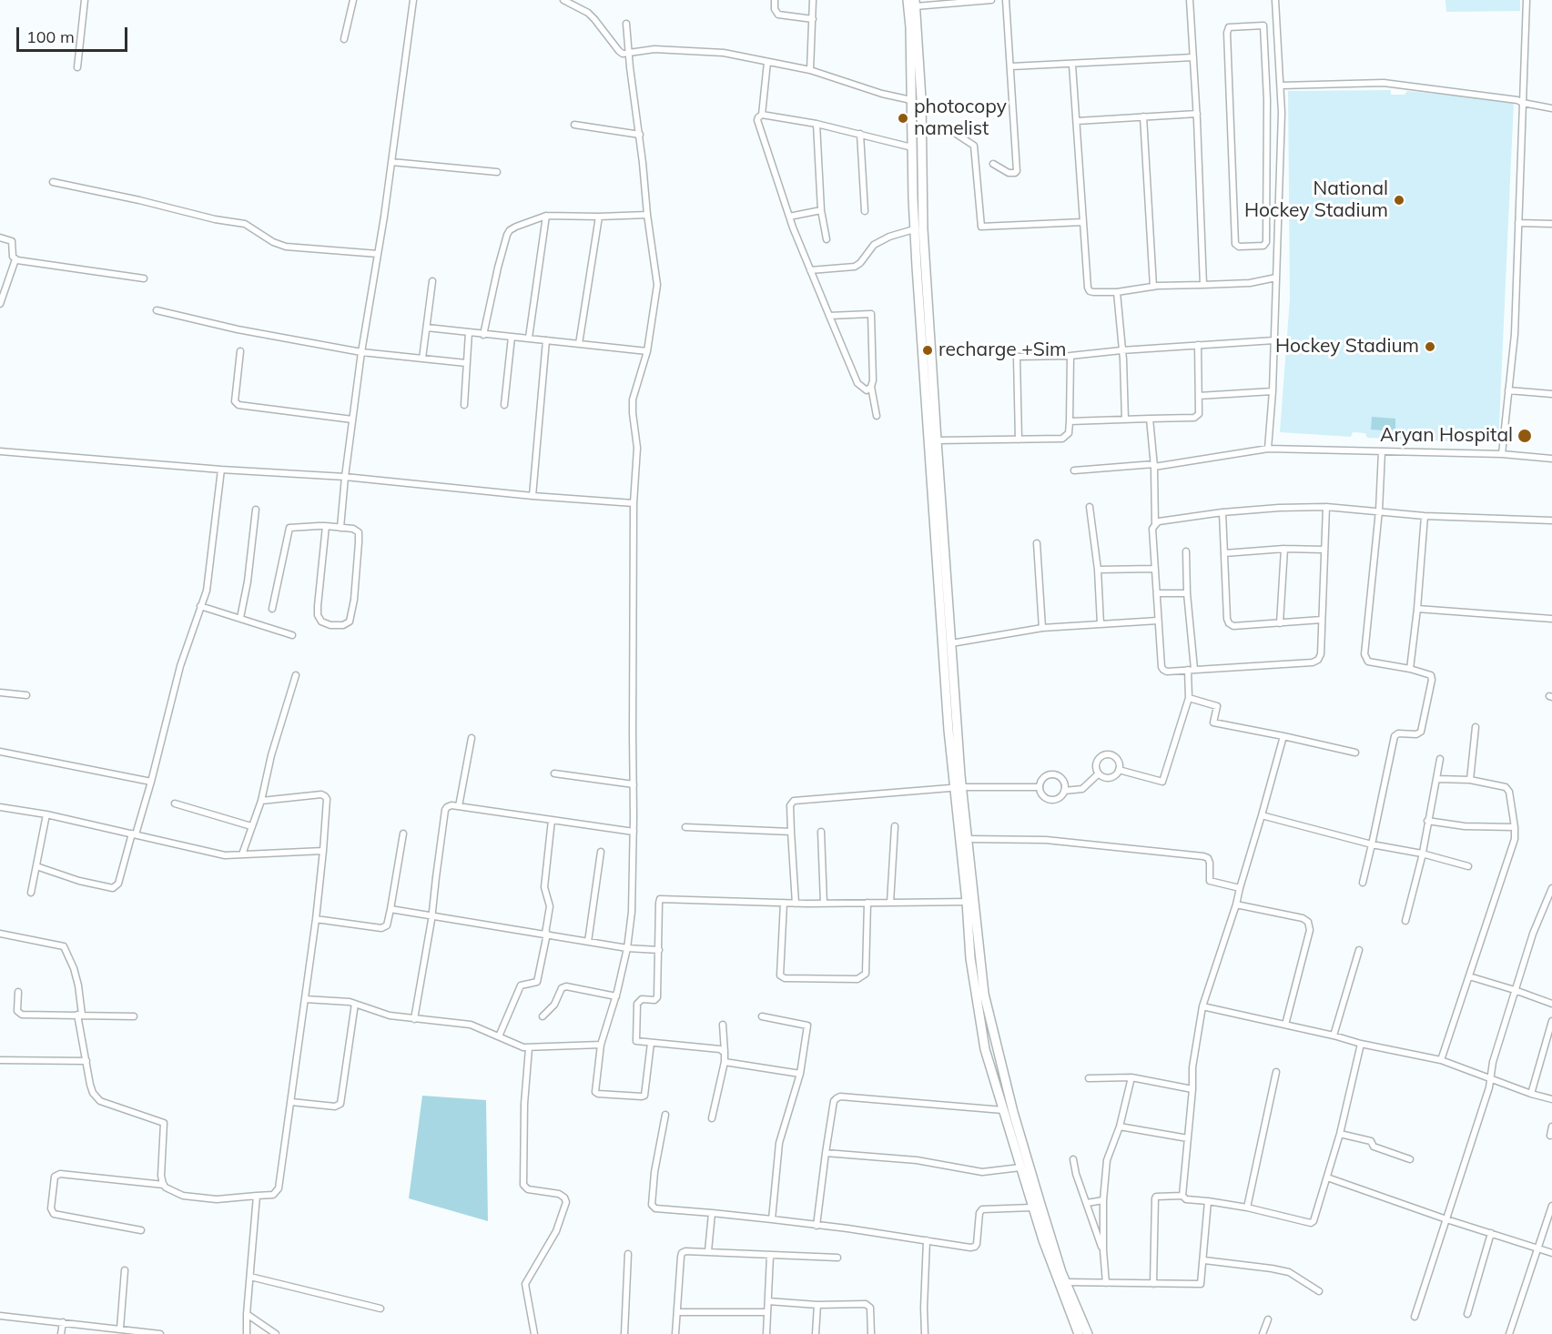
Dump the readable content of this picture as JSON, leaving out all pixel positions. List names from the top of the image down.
{
  "places": [
    "photocopy namelist",
    "National Hockey Stadium",
    "Hockey Stadium",
    "recharge +Sim",
    "Aryan Hospital"
  ],
  "scale_bar": "100 m"
}
